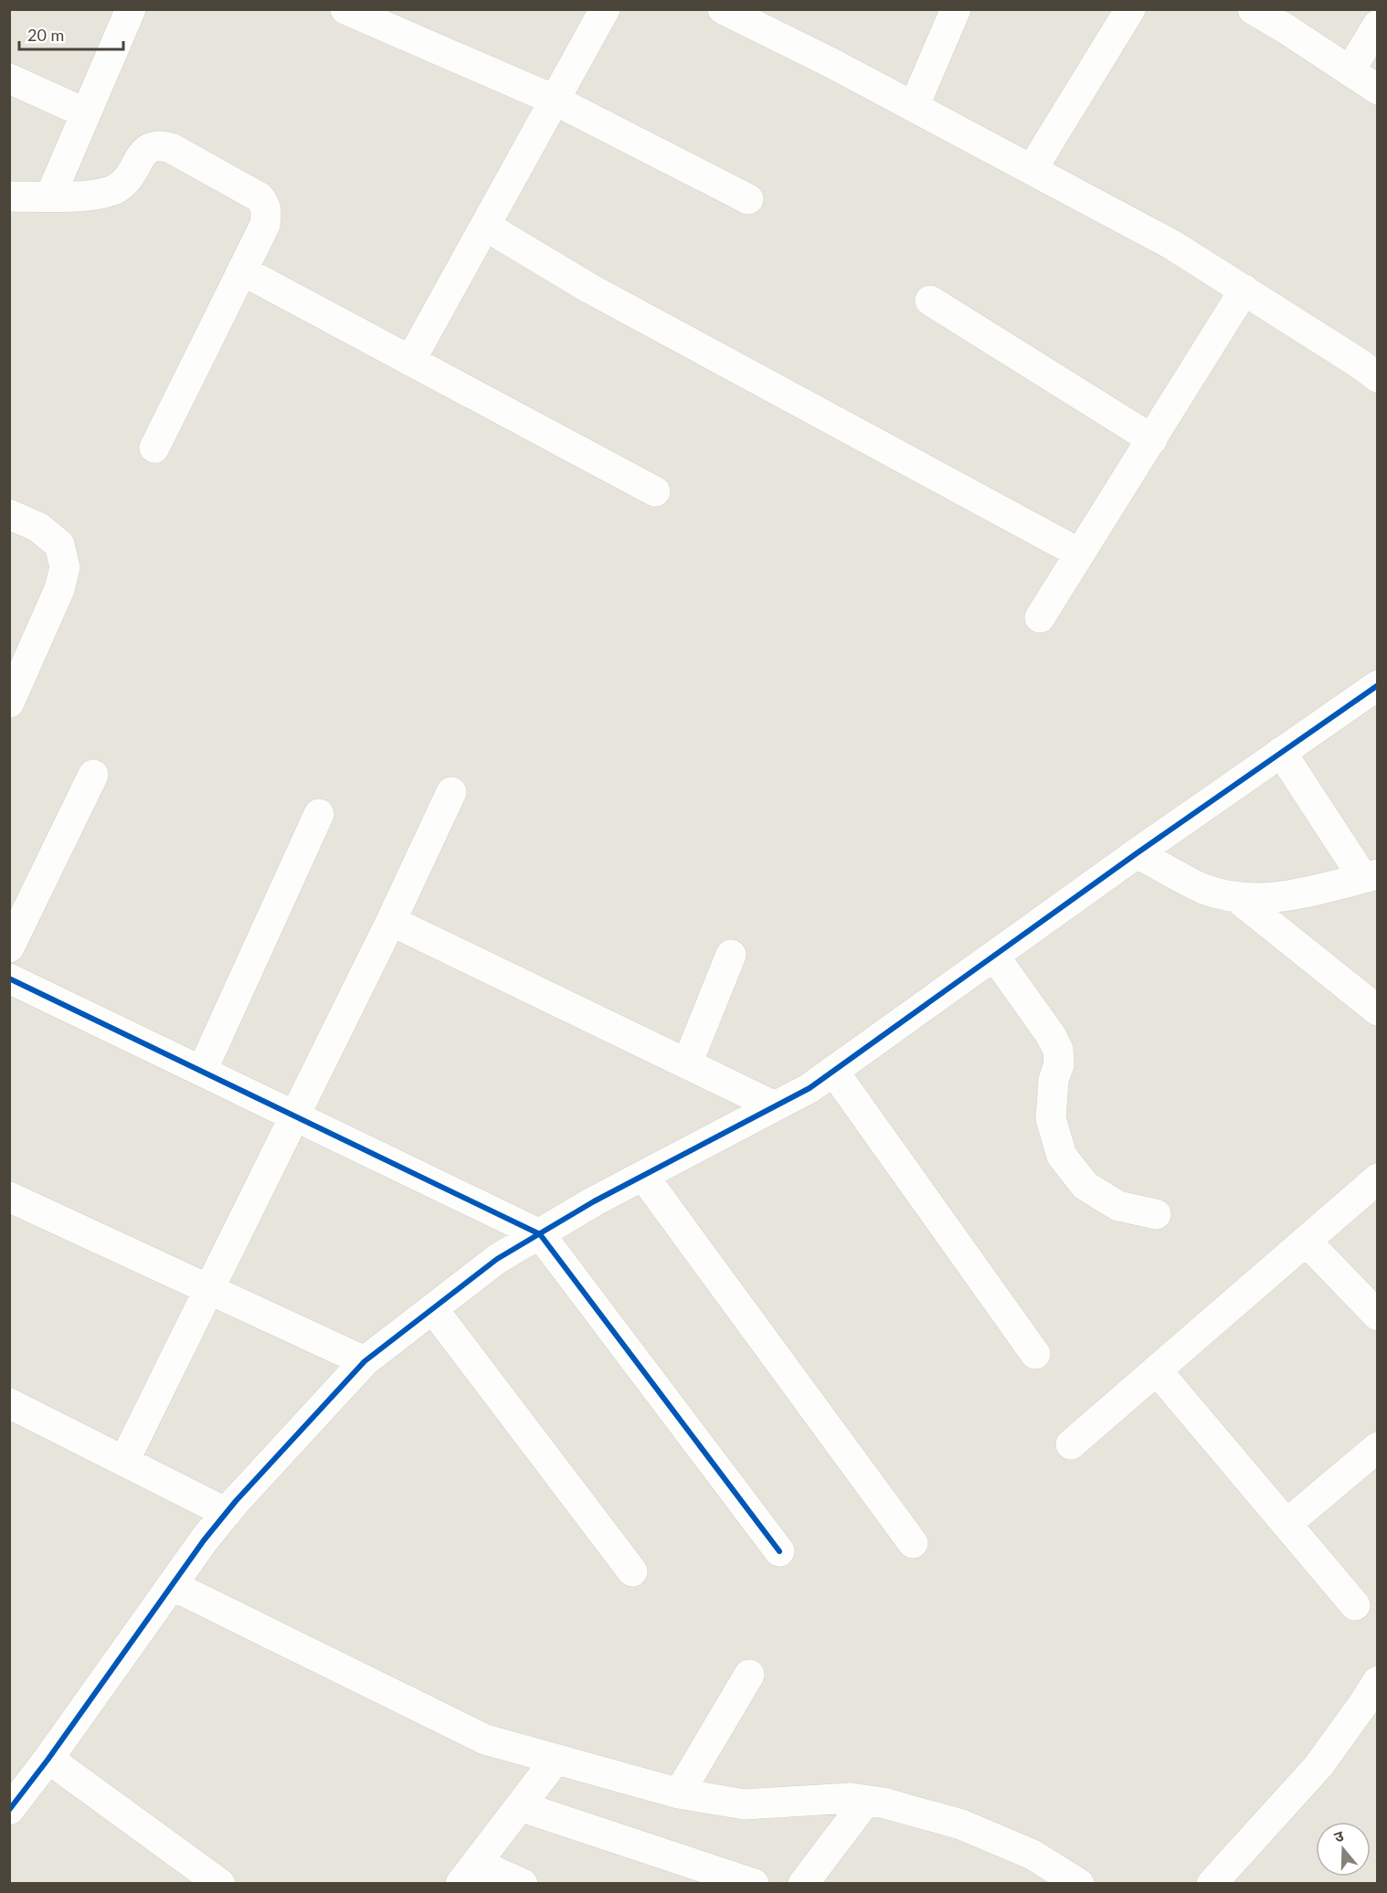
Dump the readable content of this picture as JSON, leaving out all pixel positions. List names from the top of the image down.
{
  "scale_bar": "20 m",
  "north": "top"
}
